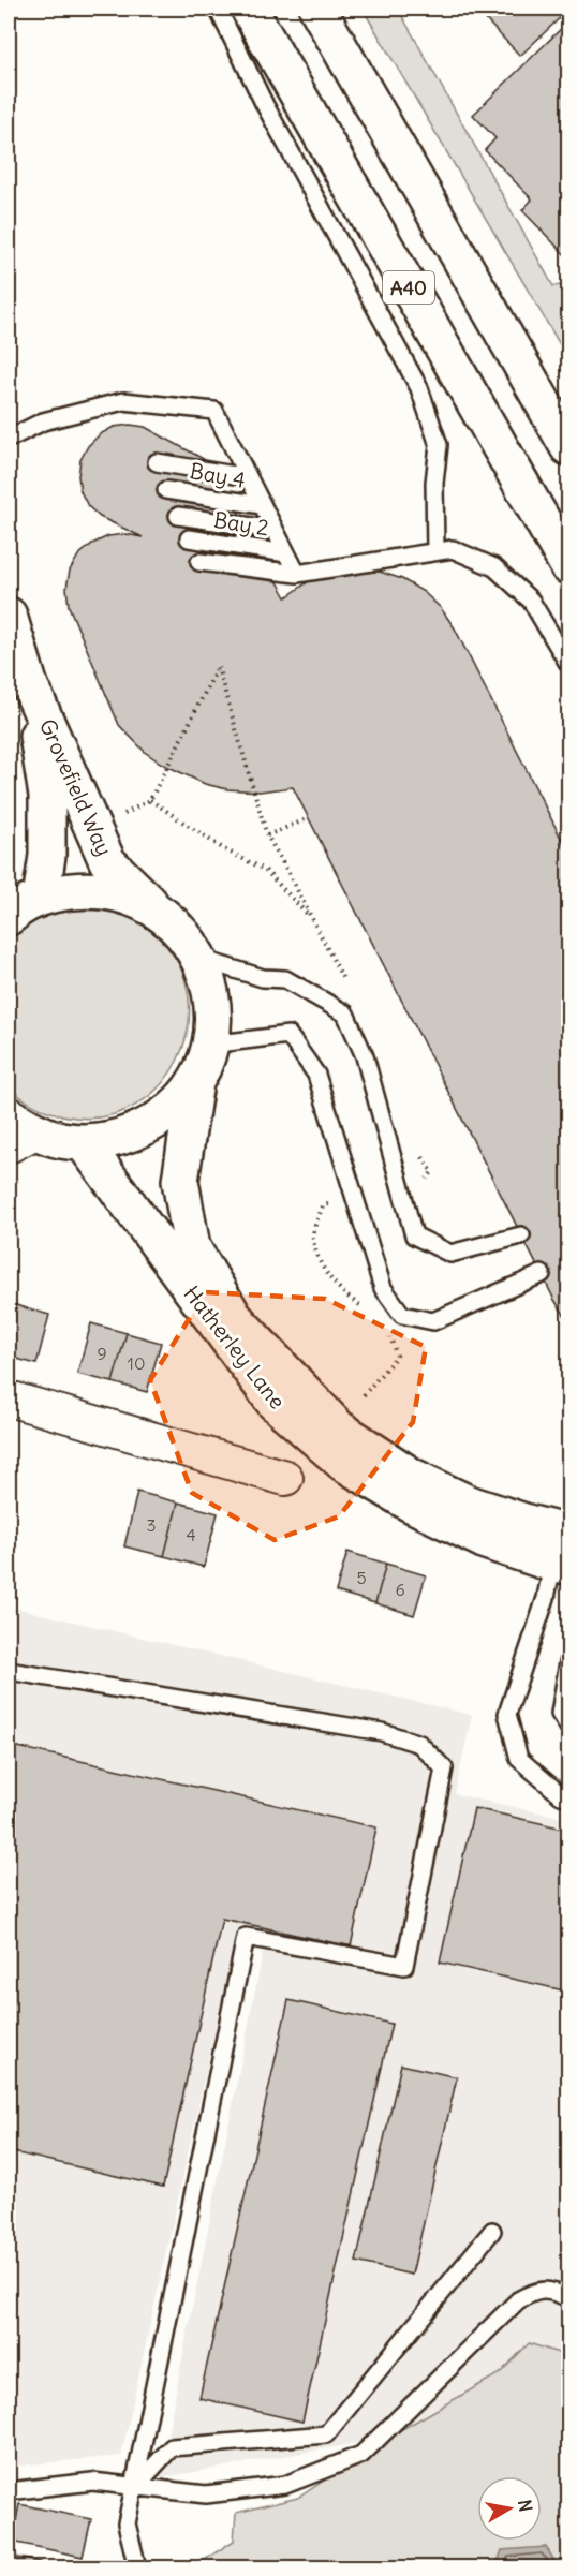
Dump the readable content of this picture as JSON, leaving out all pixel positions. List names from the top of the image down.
{
  "streets": {
    "main road": ["A40", "Grovefield Way", "Hatherley Lane"],
    "lane": ["Bay 4", "Bay 2"]
  },
  "house_numbers": [
    "9",
    "10",
    "3",
    "4",
    "5",
    "6"
  ],
  "north": "right"
}
